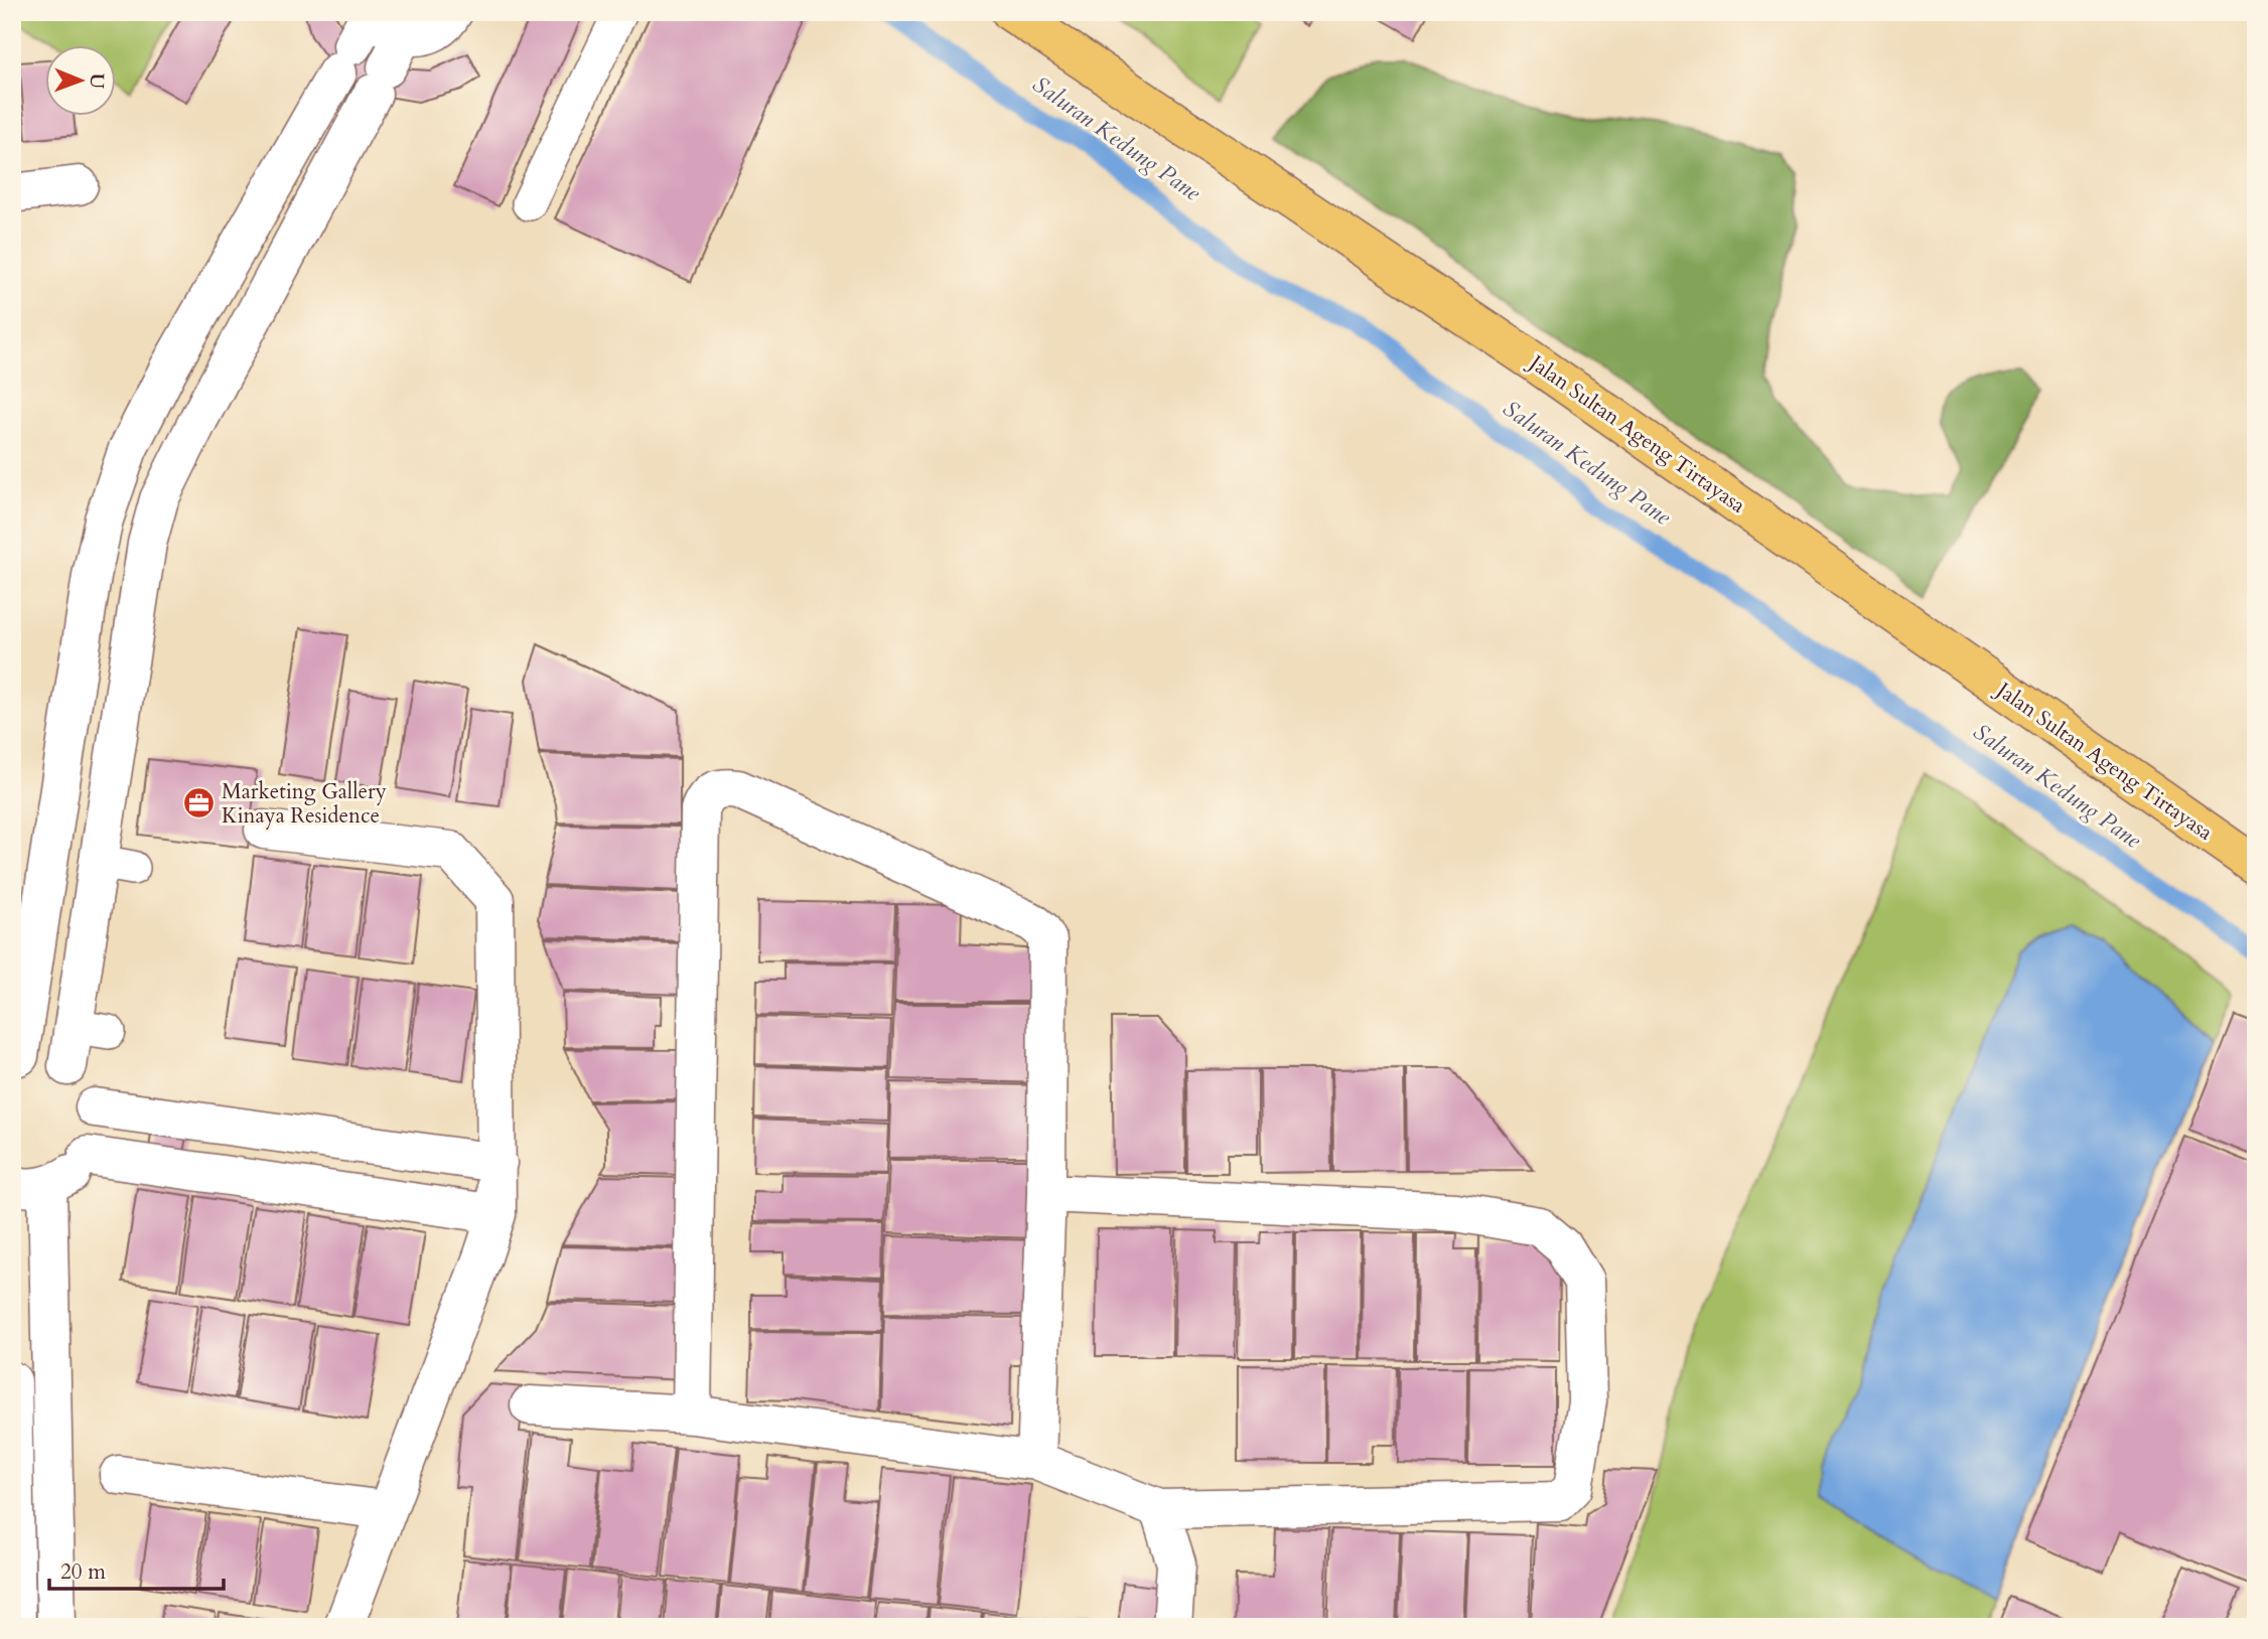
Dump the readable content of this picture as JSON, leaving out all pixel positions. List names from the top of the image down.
{
  "streets": {
    "main road": ["Jalan Sultan Ageng Tirtayasa"]
  },
  "water": ["Saluran Kedung Pane"],
  "places": {
    "office": ["Marketing Gallery Kinaya Residence"]
  },
  "scale_bar": "20 m",
  "north": "right"
}
